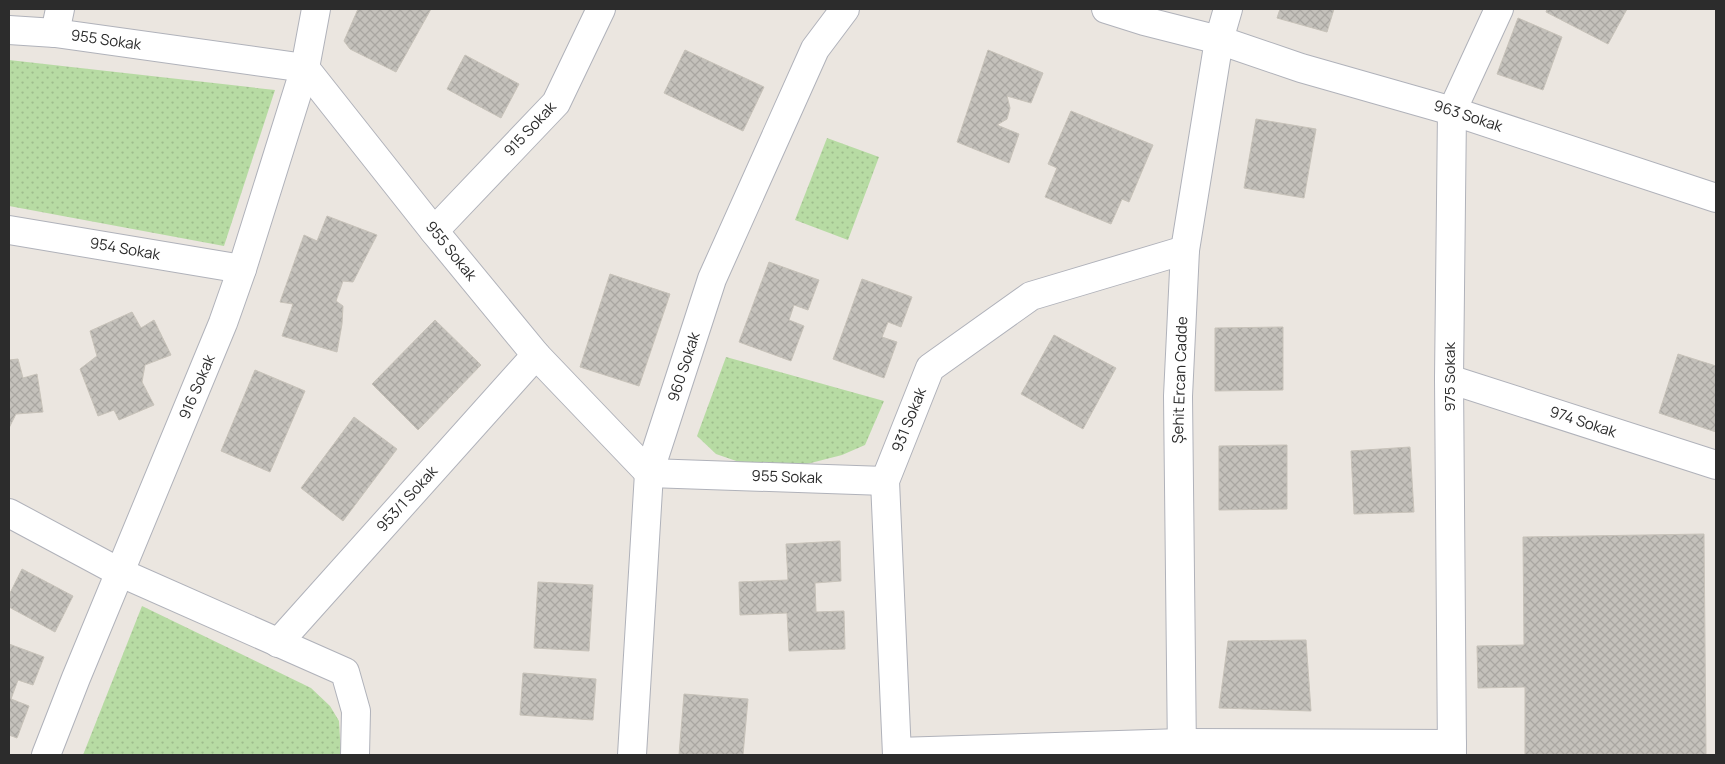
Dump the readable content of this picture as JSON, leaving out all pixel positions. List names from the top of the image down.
{
  "streets": {
    "street": [
      "955 Sokak",
      "963 Sokak",
      "915 Sokak",
      "954 Sokak",
      "960 Sokak",
      "975 Sokak",
      "Şehit Ercan Cadde",
      "916 Sokak",
      "931 Sokak",
      "974 Sokak",
      "953/1 Sokak"
    ]
  },
  "crossings": [
    ["955 Sokak", "915 Sokak"],
    ["955 Sokak", "960 Sokak"],
    ["955 Sokak", "916 Sokak"],
    ["955 Sokak", "931 Sokak"],
    ["955 Sokak", "953/1 Sokak"],
    ["963 Sokak", "975 Sokak"],
    ["963 Sokak", "Şehit Ercan Cadde"],
    ["954 Sokak", "916 Sokak"],
    ["975 Sokak", "974 Sokak"],
    ["Şehit Ercan Cadde", "931 Sokak"]
  ]
}
